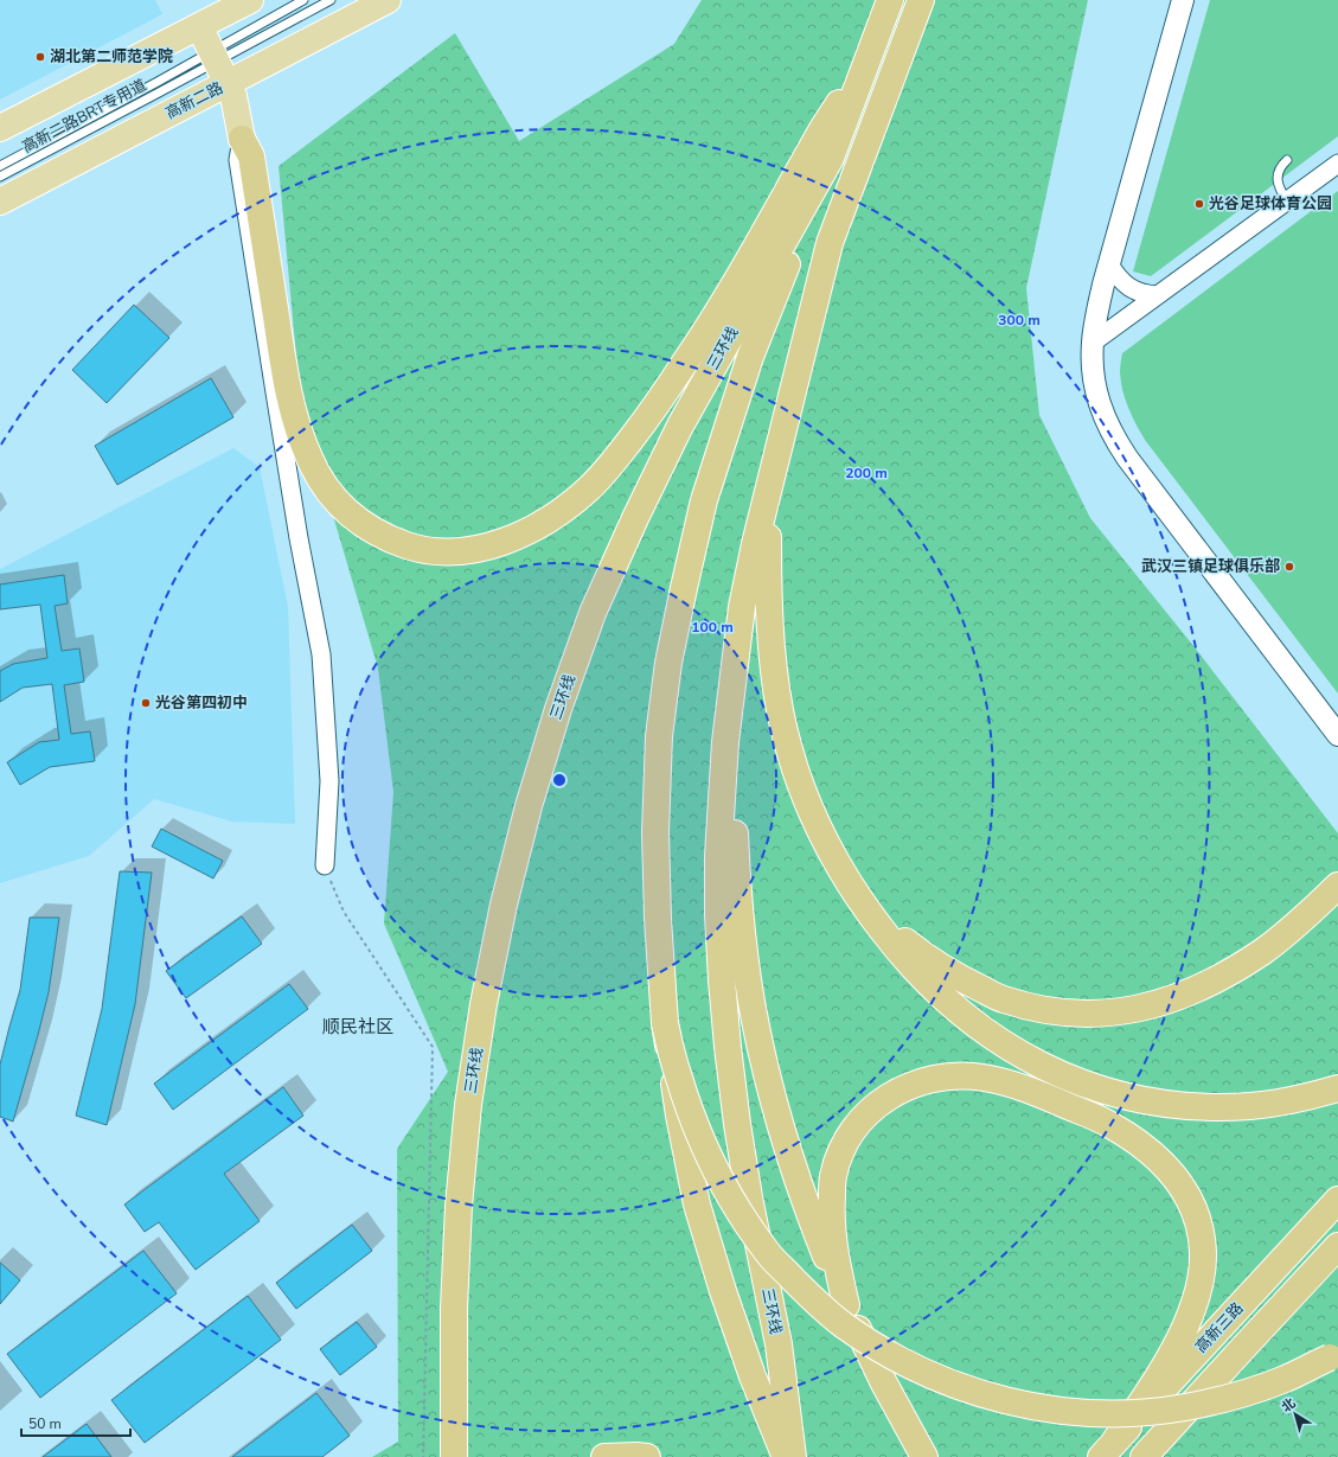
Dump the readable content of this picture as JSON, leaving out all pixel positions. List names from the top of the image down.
{
  "streets": {
    "highway": ["三环线", "高新三路"],
    "main road": ["高新二路"],
    "lane": ["高新二路BRT专用道"]
  },
  "crossings": [
    ["高新二路", "高新二路BRT专用道"]
  ],
  "districts": ["顺民社区"],
  "places": [
    "湖北第二师范学院",
    "光谷足球体育公园",
    "武汉三镇足球俱乐部",
    "光谷第四初中"
  ],
  "scale_bar": "50 m",
  "north": "top left",
  "rings": ["300 m", "200 m", "100 m"]
}
